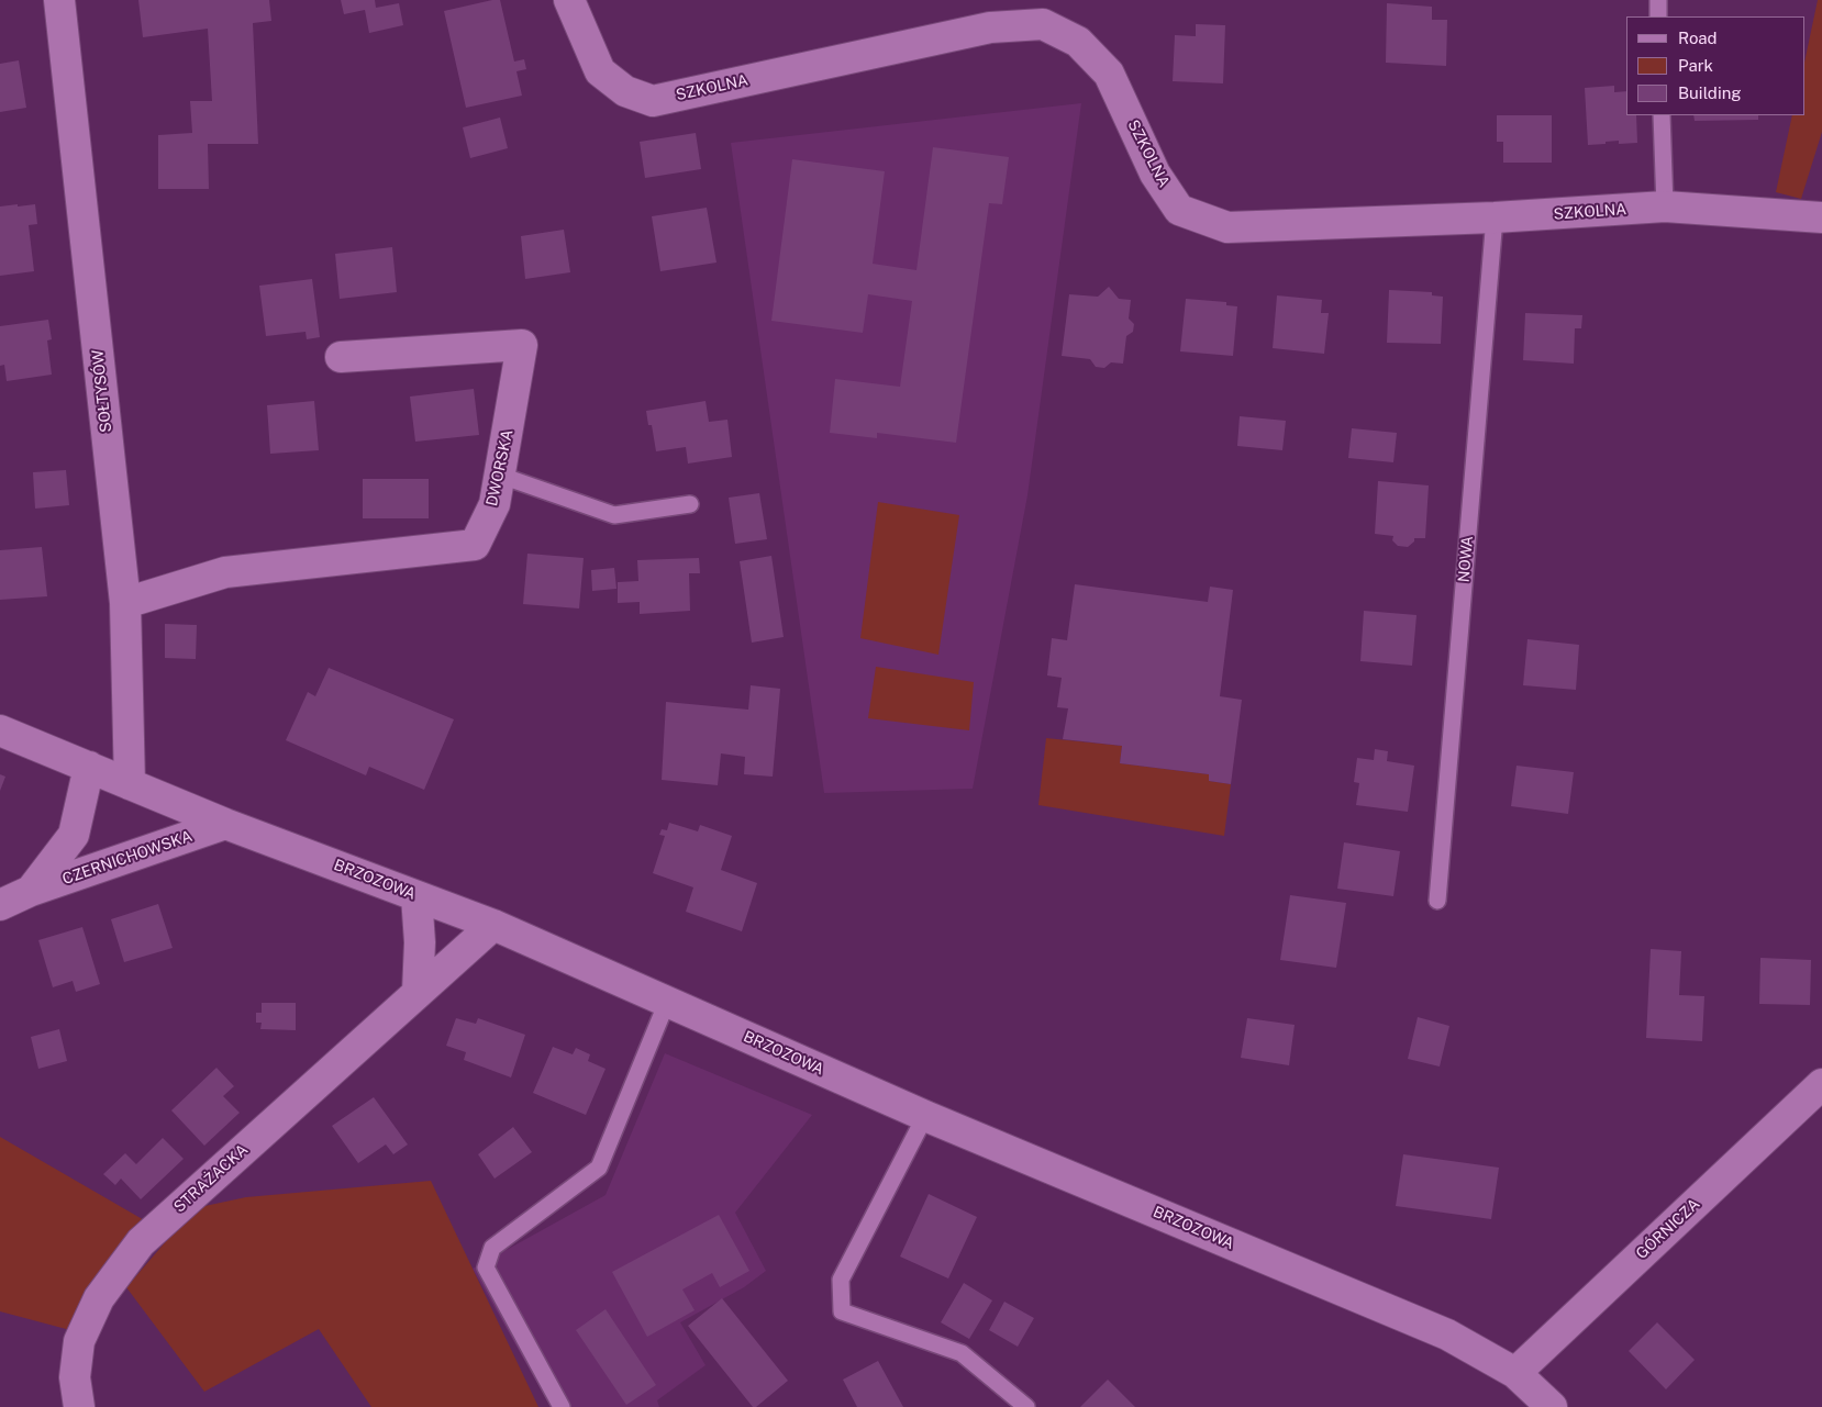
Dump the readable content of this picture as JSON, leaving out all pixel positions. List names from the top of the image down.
{
  "streets": {
    "street": [
      "SZKOLNA",
      "SOŁTYSÓW",
      "DWORSKA",
      "CZERNICHOWSKA",
      "BRZOZOWA",
      "STRAŻACKA",
      "GÓRNICZA"
    ],
    "lane": ["NOWA"]
  },
  "crossings": [
    ["SZKOLNA", "NOWA"],
    ["SOŁTYSÓW", "DWORSKA"],
    ["SOŁTYSÓW", "BRZOZOWA"],
    ["CZERNICHOWSKA", "BRZOZOWA"],
    ["BRZOZOWA", "STRAŻACKA"],
    ["BRZOZOWA", "GÓRNICZA"]
  ],
  "legend": ["Road", "Park", "Building"]
}
